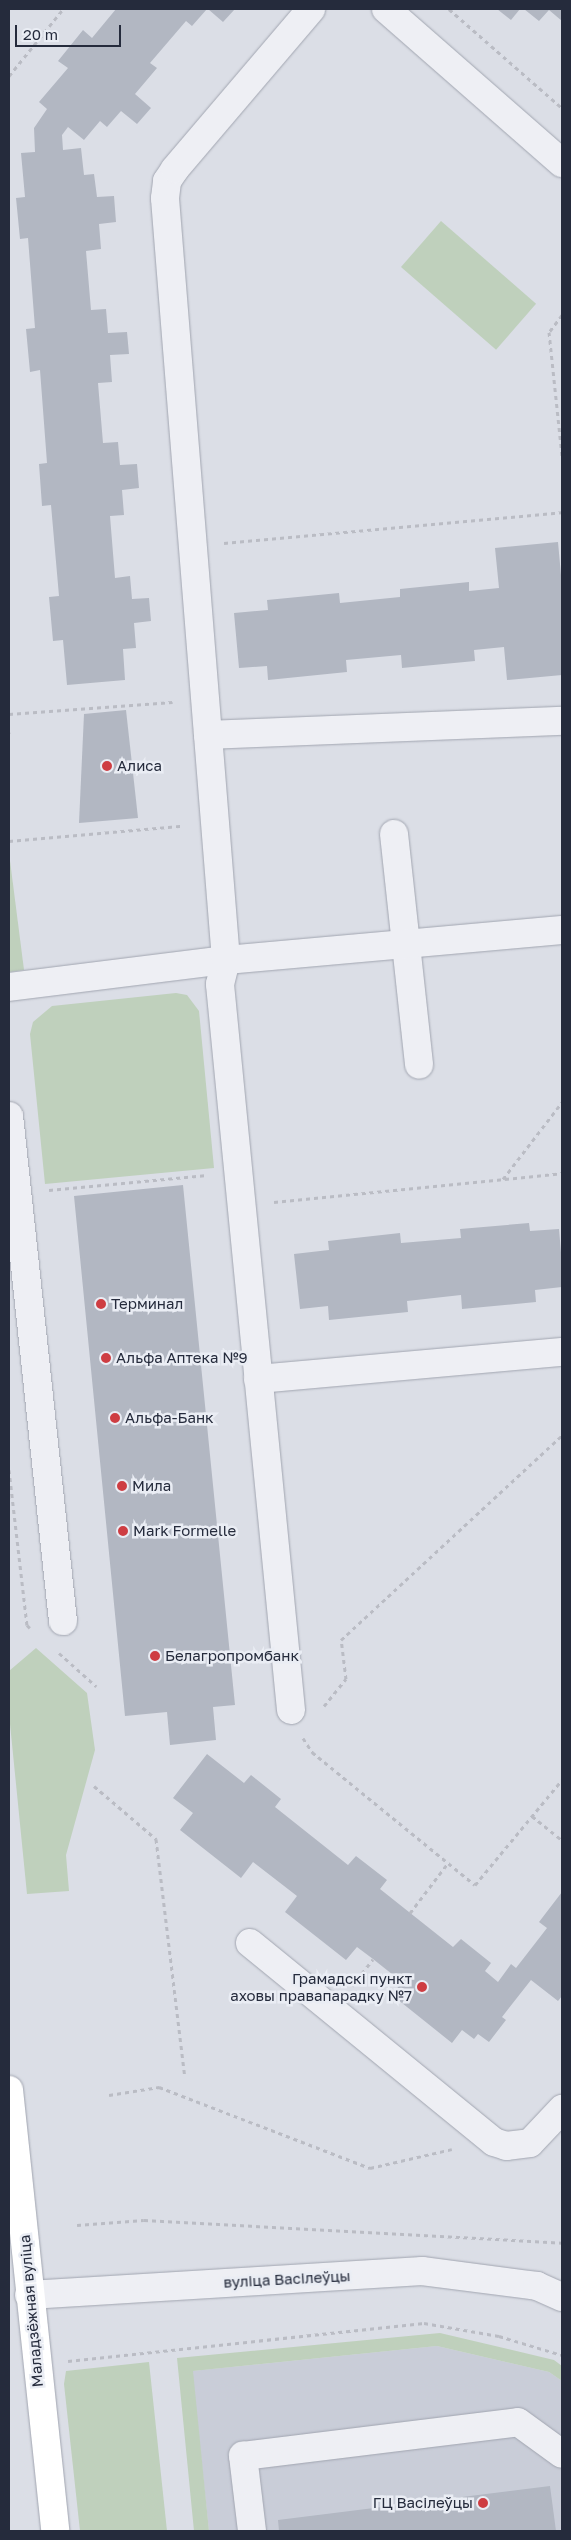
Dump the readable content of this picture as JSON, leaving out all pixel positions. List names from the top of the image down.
{
  "streets": {
    "main road": ["Маладзёжная вуліца"],
    "street": ["вуліца Васілеўцы"]
  },
  "crossings": [
    ["вуліца Васілеўцы", "Маладзёжная вуліца"]
  ],
  "places": [
    "Алиса",
    "Терминал",
    "Альфа Аптека №9",
    "Альфа-Банк",
    "Мила",
    "Mark Formelle",
    "Белагропромбанк",
    "Грамадскі пункт аховы правапарадку №7",
    "ГЦ Васілеўцы"
  ],
  "scale_bar": "20 m"
}
